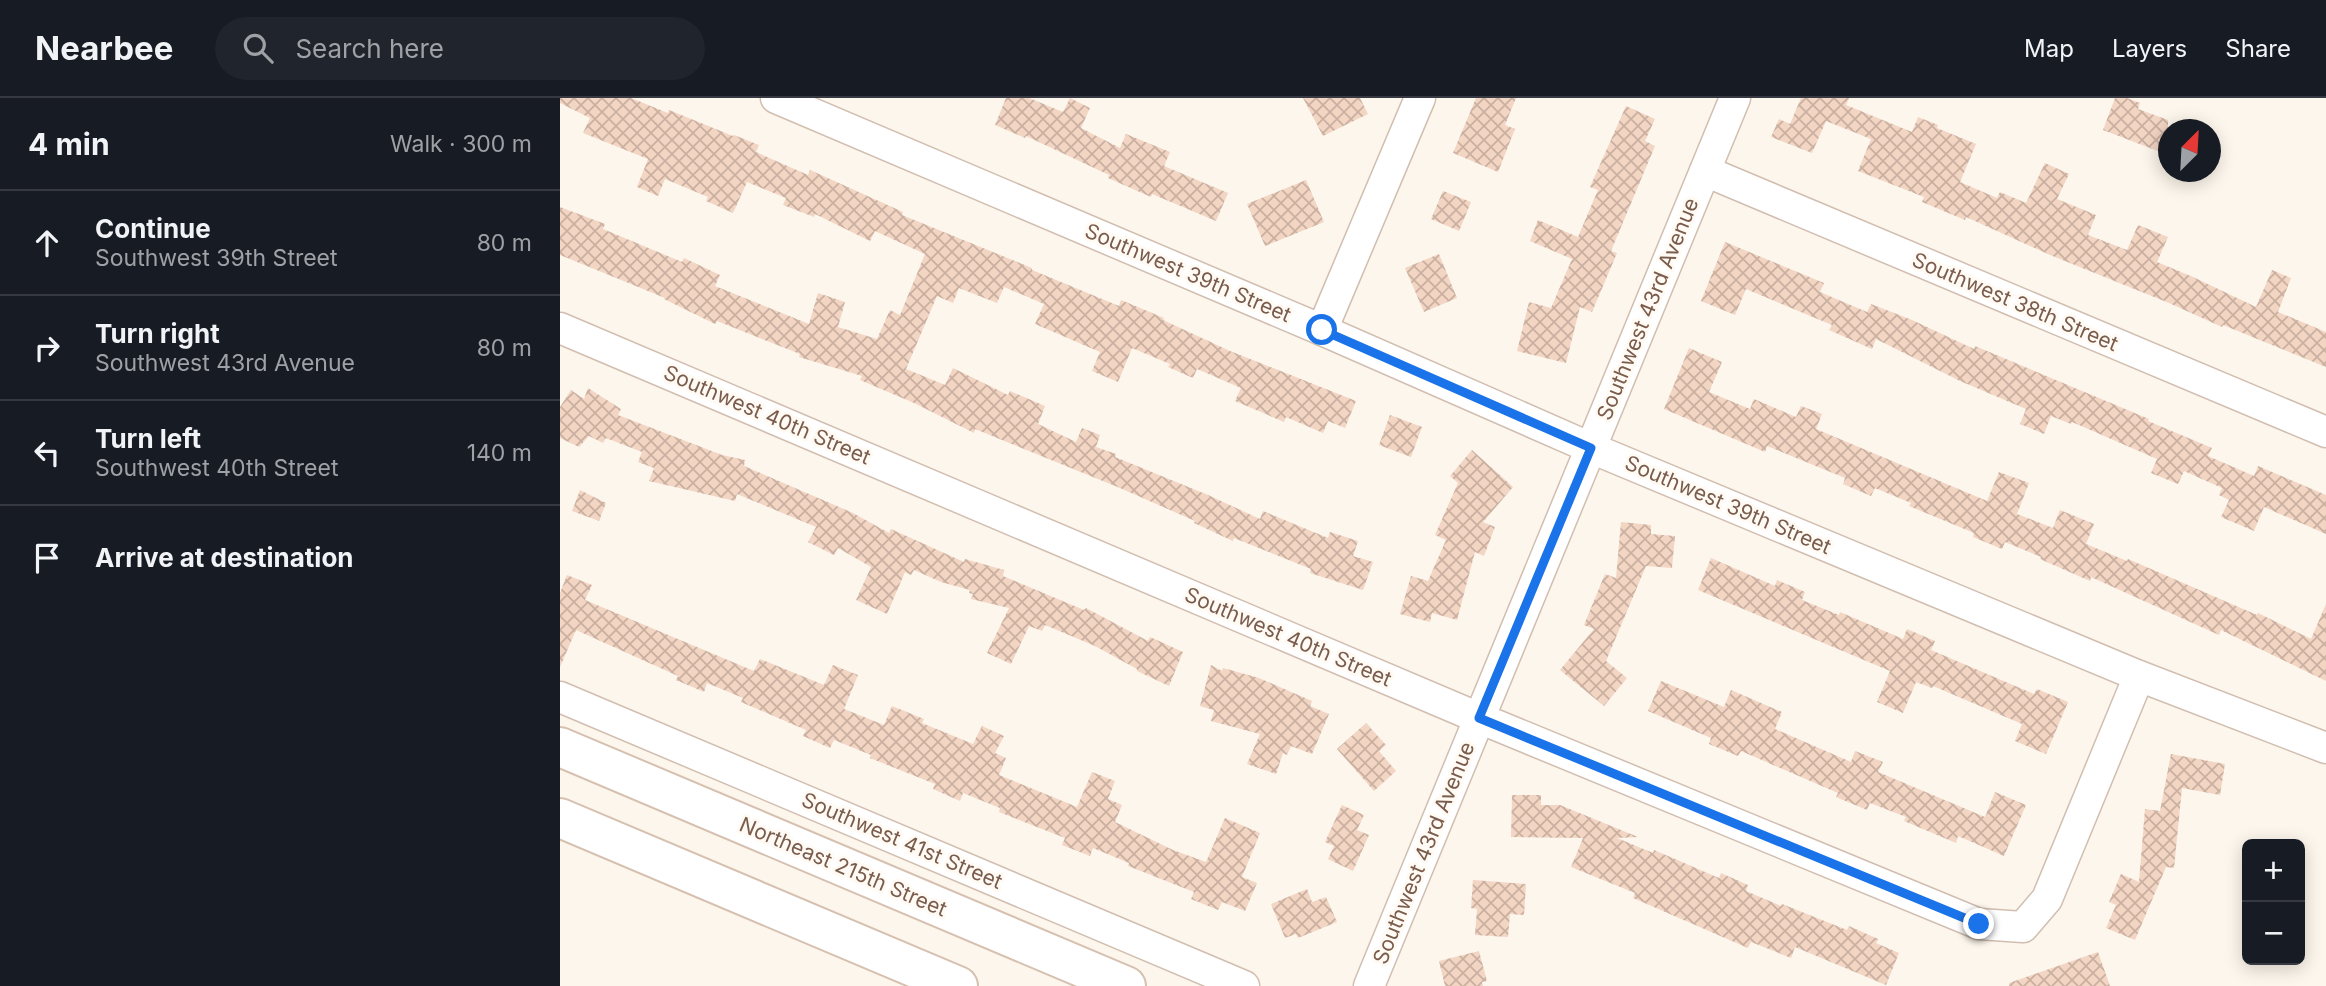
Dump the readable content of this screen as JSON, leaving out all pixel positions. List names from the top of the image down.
{
  "streets": {
    "street": [
      "Southwest 39th Street",
      "Southwest 38th Street",
      "Southwest 43rd Avenue",
      "Southwest 40th Street",
      "Southwest 41st Street",
      "Northeast 215th Street"
    ]
  },
  "crossings": [
    ["Southwest 39th Street", "Southwest 43rd Avenue"],
    ["Southwest 39th Street", "Southwest 40th Street"],
    ["Southwest 38th Street", "Southwest 43rd Avenue"],
    ["Southwest 43rd Avenue", "Southwest 40th Street"]
  ],
  "north": "top right",
  "page": {
    "header": "Nearbee",
    "search": "Search here",
    "nav": ["Map", "Layers", "Share"],
    "heading": ["4 min", "Walk · 300 m"],
    "list": [
      ["Continue", "Southwest 39th Street", "80 m"],
      ["Turn right", "Southwest 43rd Avenue", "80 m"],
      ["Turn left", "Southwest 40th Street", "140 m"],
      "Arrive at destination"
    ],
    "map_buttons": ["+", "−"]
  }
}
